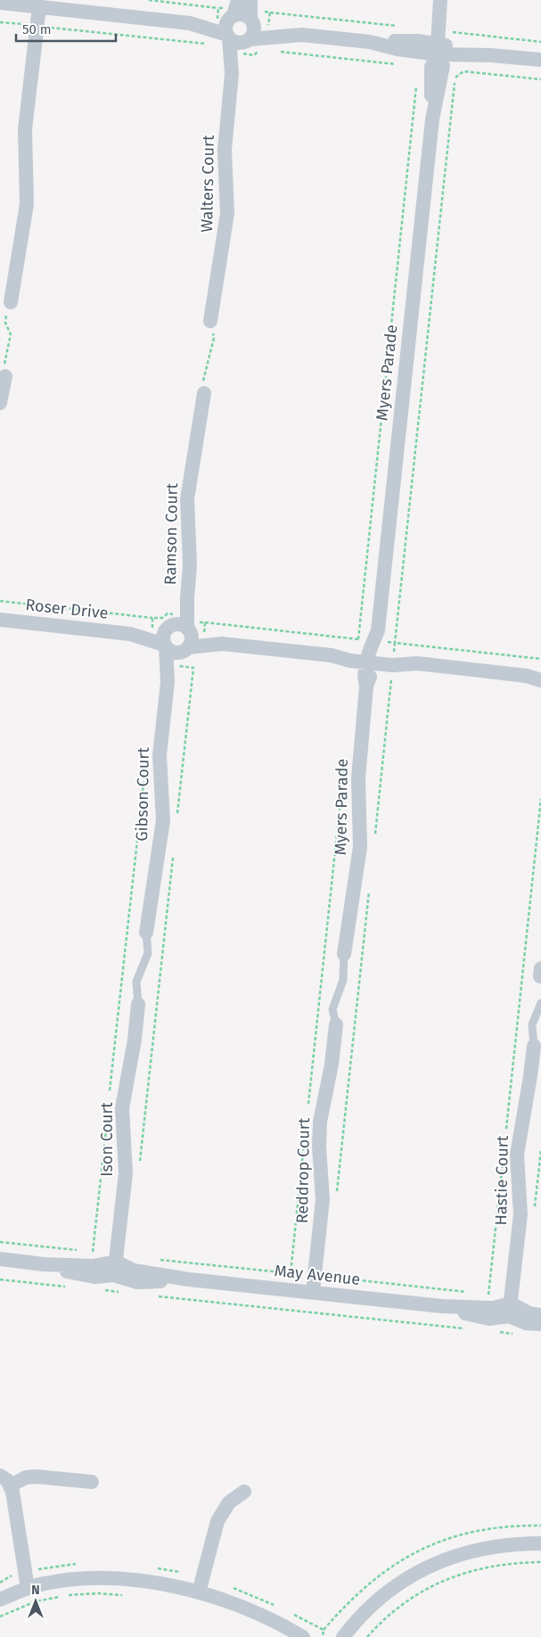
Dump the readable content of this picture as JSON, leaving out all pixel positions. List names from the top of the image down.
{
  "streets": {
    "street": [
      "Walters Court",
      "Myers Parade",
      "Ramson Court",
      "Roser Drive",
      "Gibson Court",
      "Ison Court",
      "Reddrop Court",
      "Hastie Court",
      "May Avenue"
    ]
  },
  "crossings": [
    ["Ramson Court", "Roser Drive"],
    ["Ramson Court", "Gibson Court"],
    ["Roser Drive", "Gibson Court"],
    ["Ison Court", "May Avenue"],
    ["Reddrop Court", "May Avenue"],
    ["Hastie Court", "May Avenue"]
  ],
  "scale_bar": "50 m",
  "north": "top"
}
